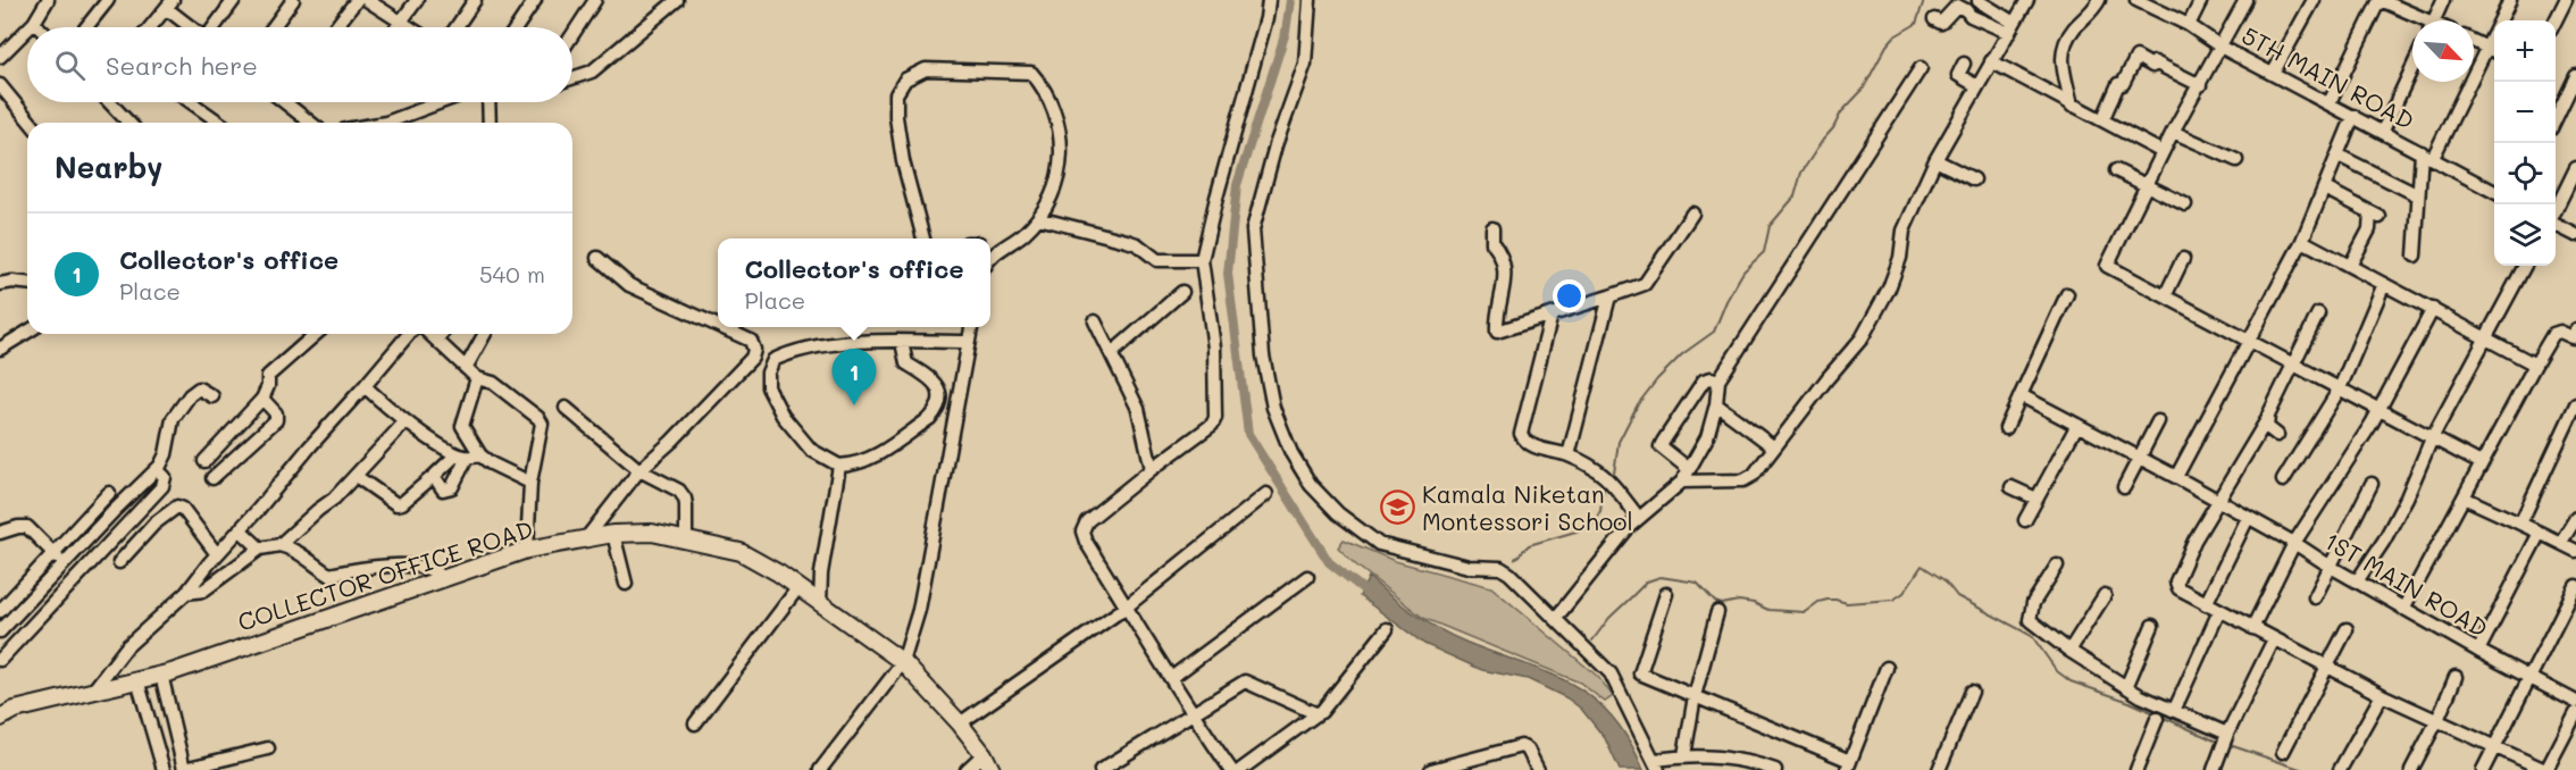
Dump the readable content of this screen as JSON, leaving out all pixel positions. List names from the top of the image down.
{
  "streets": {
    "main road": ["COLLECTOR OFFICE ROAD"],
    "street": ["5TH MAIN ROAD", "1ST MAIN ROAD"]
  },
  "places": {
    "school or university": ["Kamala Niketan Montessori School"]
  },
  "north": "bottom right",
  "page": {
    "map_buttons": ["+", "−"],
    "search": "Search here",
    "heading": "Nearby",
    "list": [
      {
        "mark": "1",
        "name": "Collector's office",
        "note": "Place",
        "value": "540 m"
      }
    ],
    "popup": ["Collector's office", "Place"],
    "pins": "1"
  }
}
